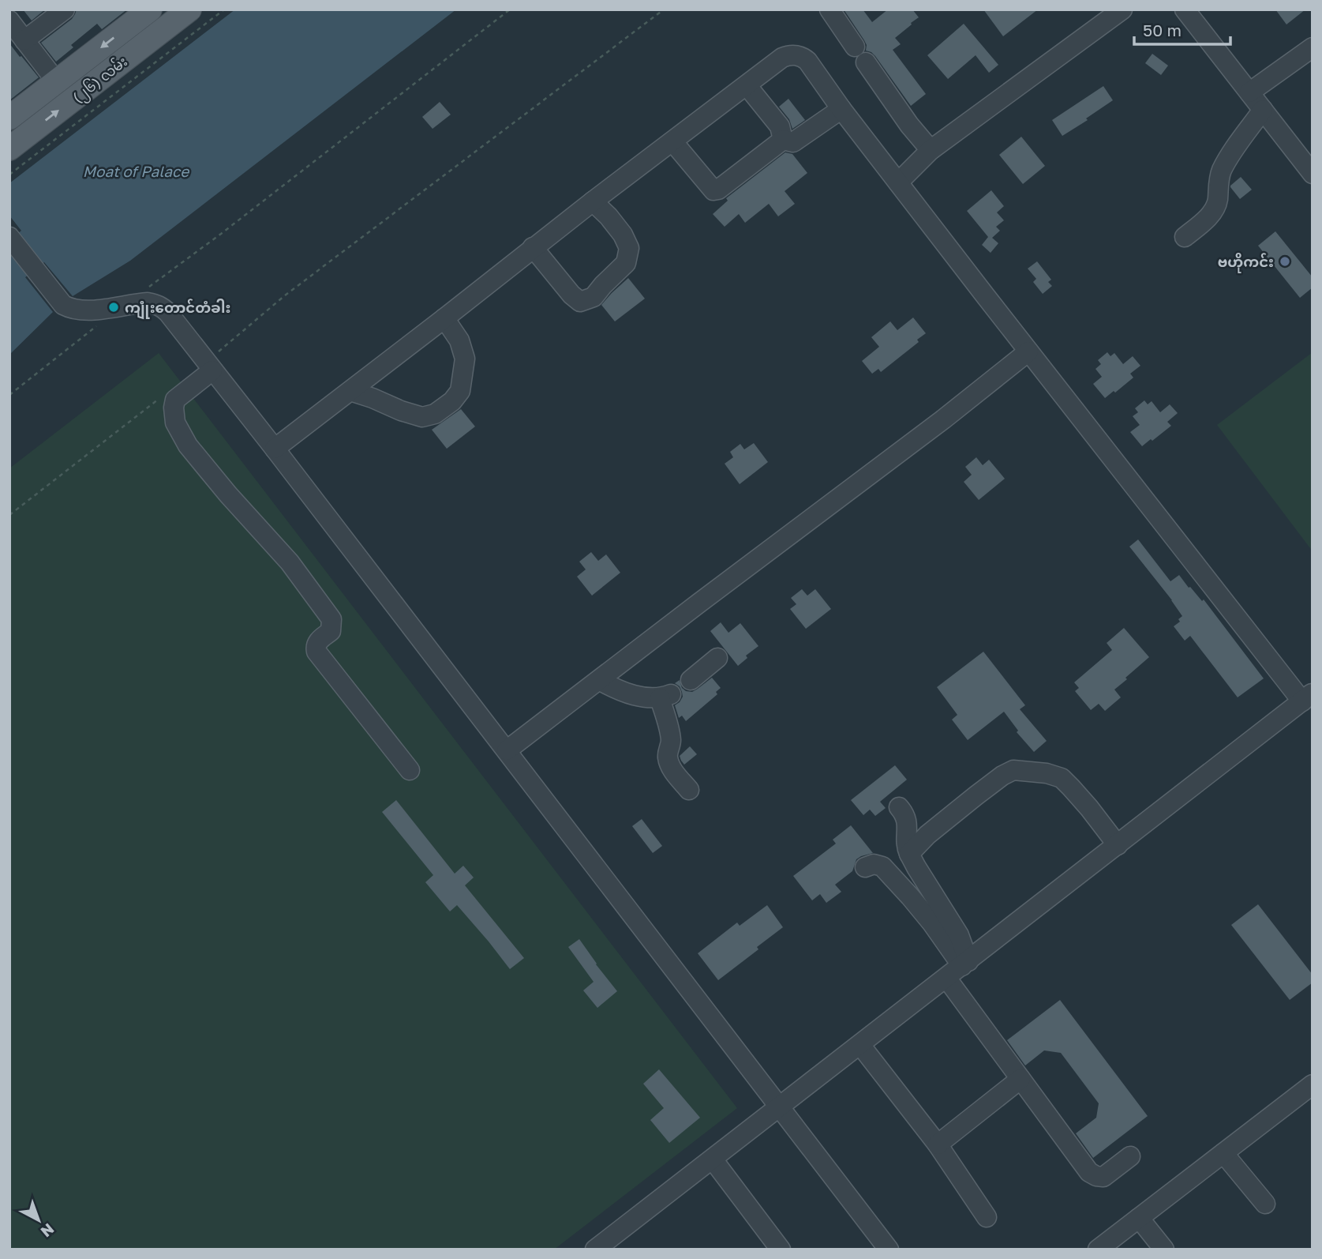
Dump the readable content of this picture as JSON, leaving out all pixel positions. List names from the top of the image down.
{
  "streets": {
    "main road": ["(၂၆) လမ်း"]
  },
  "water": ["Moat of Palace"],
  "places": ["ဗဟိုကင်း", "ကျုံးတောင်တံခါး"],
  "scale_bar": "50 m",
  "north": "bottom right"
}
